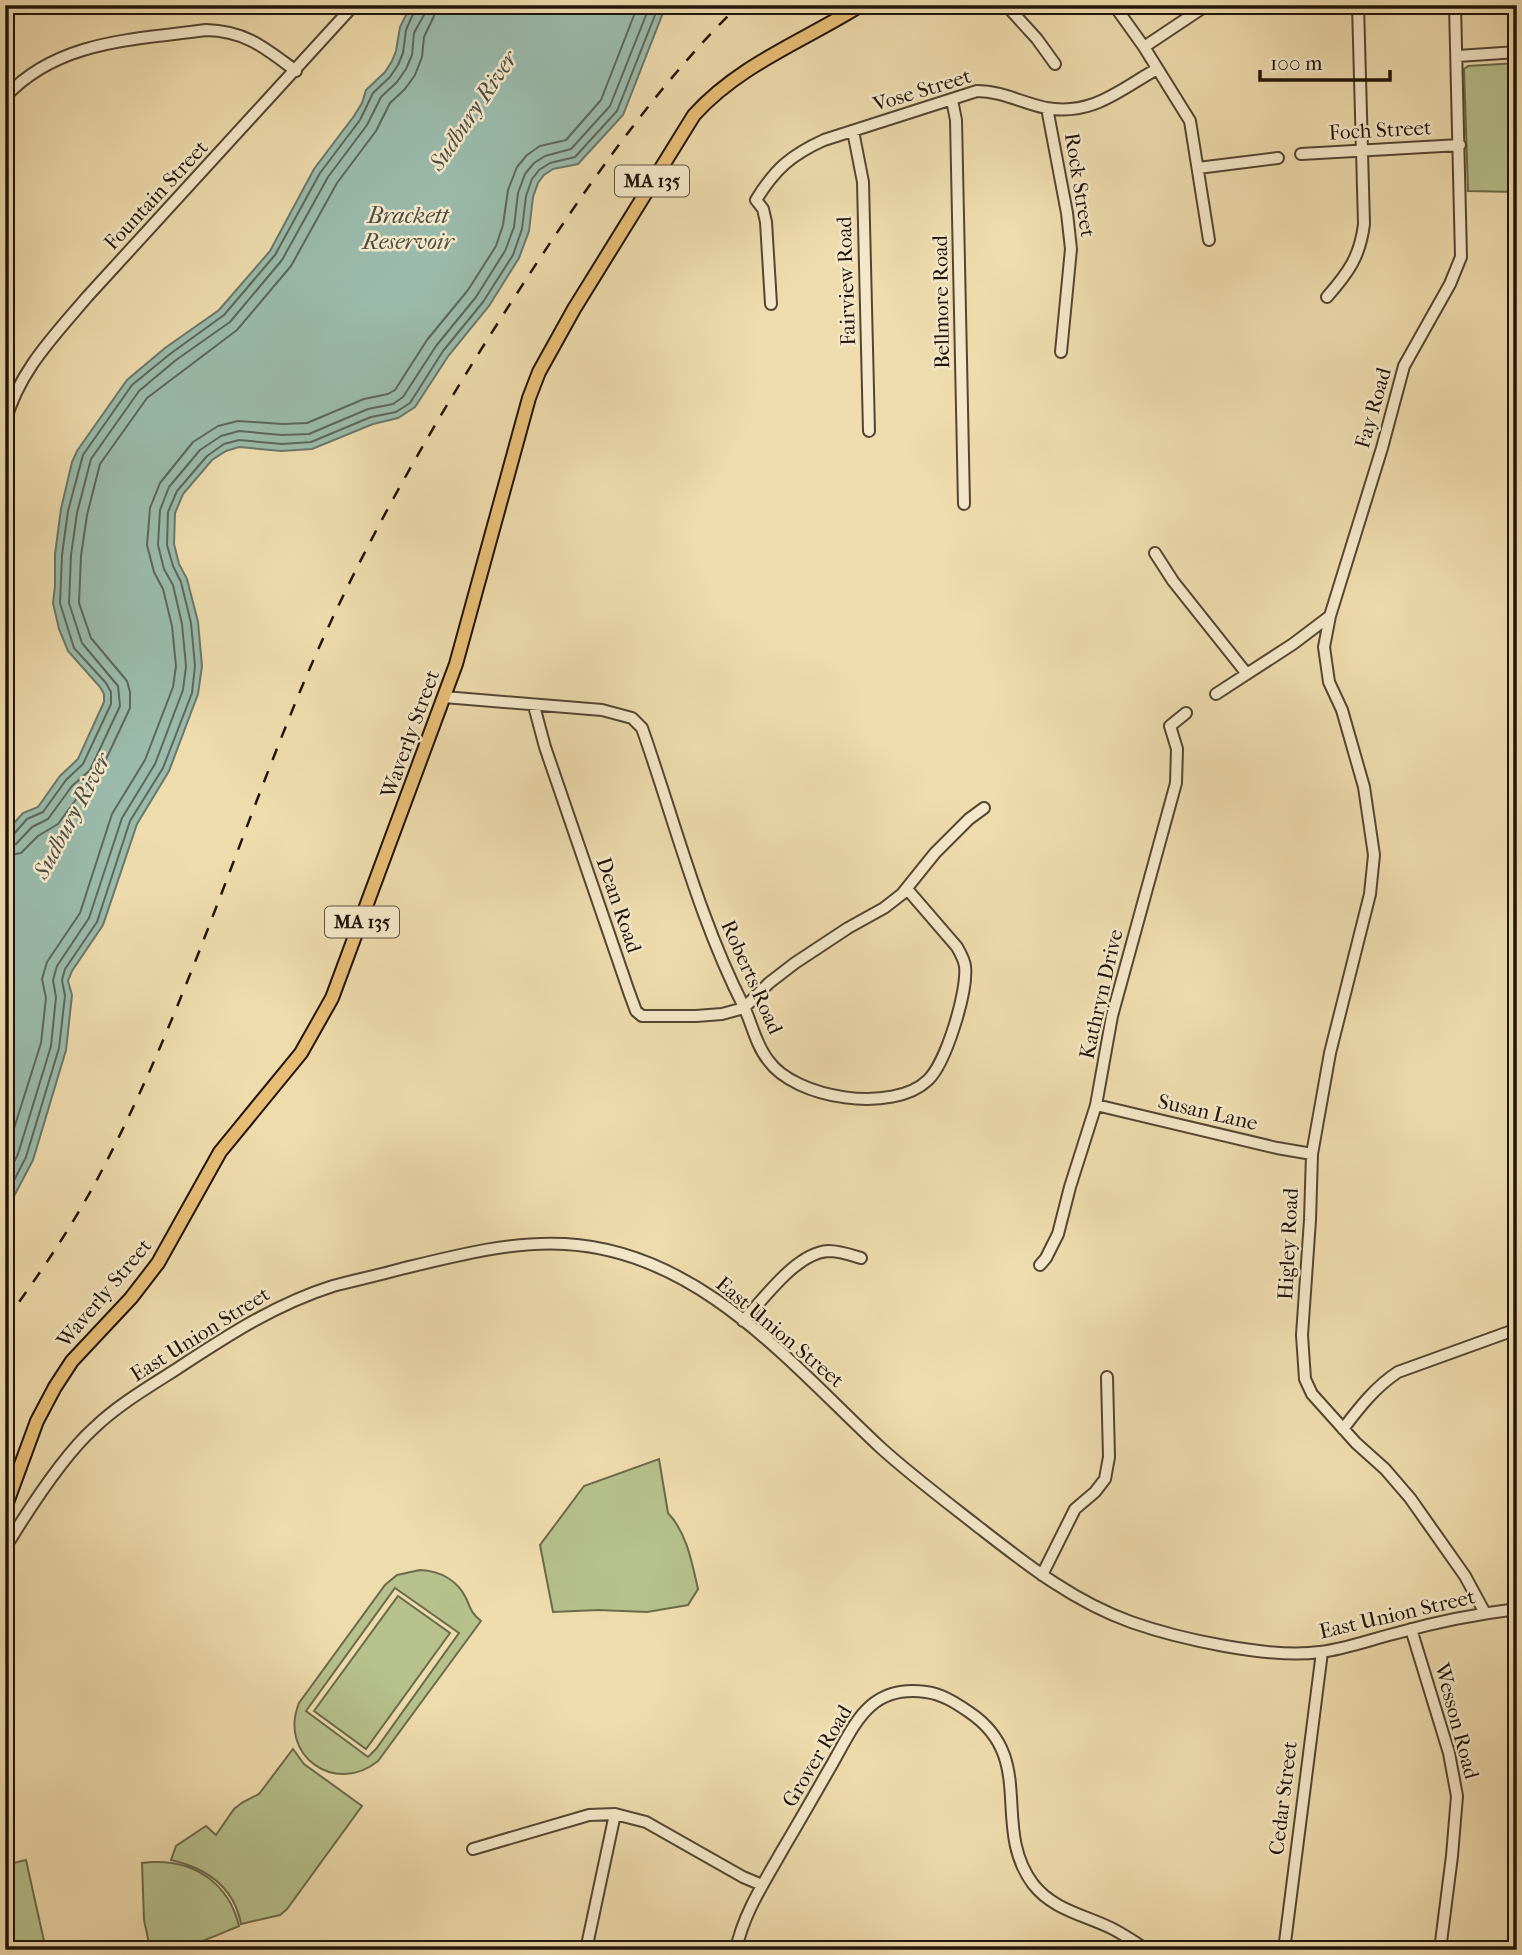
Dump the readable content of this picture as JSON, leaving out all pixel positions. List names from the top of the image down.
{
  "streets": {
    "main road": ["MA 135", "Waverly Street"],
    "street": [
      "Vose Street",
      "Foch Street",
      "Rock Street",
      "Fountain Street",
      "Fairview Road",
      "Bellmore Road",
      "Fay Road",
      "Dean Road",
      "Roberts Road",
      "Kathryn Drive",
      "Susan Lane",
      "Higley Road",
      "East Union Street",
      "Wesson Road",
      "Grover Road",
      "Cedar Street"
    ]
  },
  "crossings": [
    ["Vose Street", "Rock Street"],
    ["Vose Street", "Fairview Road"],
    ["Vose Street", "Bellmore Road"],
    ["Foch Street", "Fay Road"],
    ["Fay Road", "Higley Road"],
    ["Waverly Street", "Roberts Road"],
    ["Dean Road", "Roberts Road"],
    ["Kathryn Drive", "Susan Lane"],
    ["Susan Lane", "Higley Road"],
    ["Higley Road", "East Union Street"],
    ["East Union Street", "Wesson Road"],
    ["East Union Street", "Cedar Street"]
  ],
  "water": ["Sudbury River", "Brackett Reservoir"],
  "scale_bar": "100 m"
}
